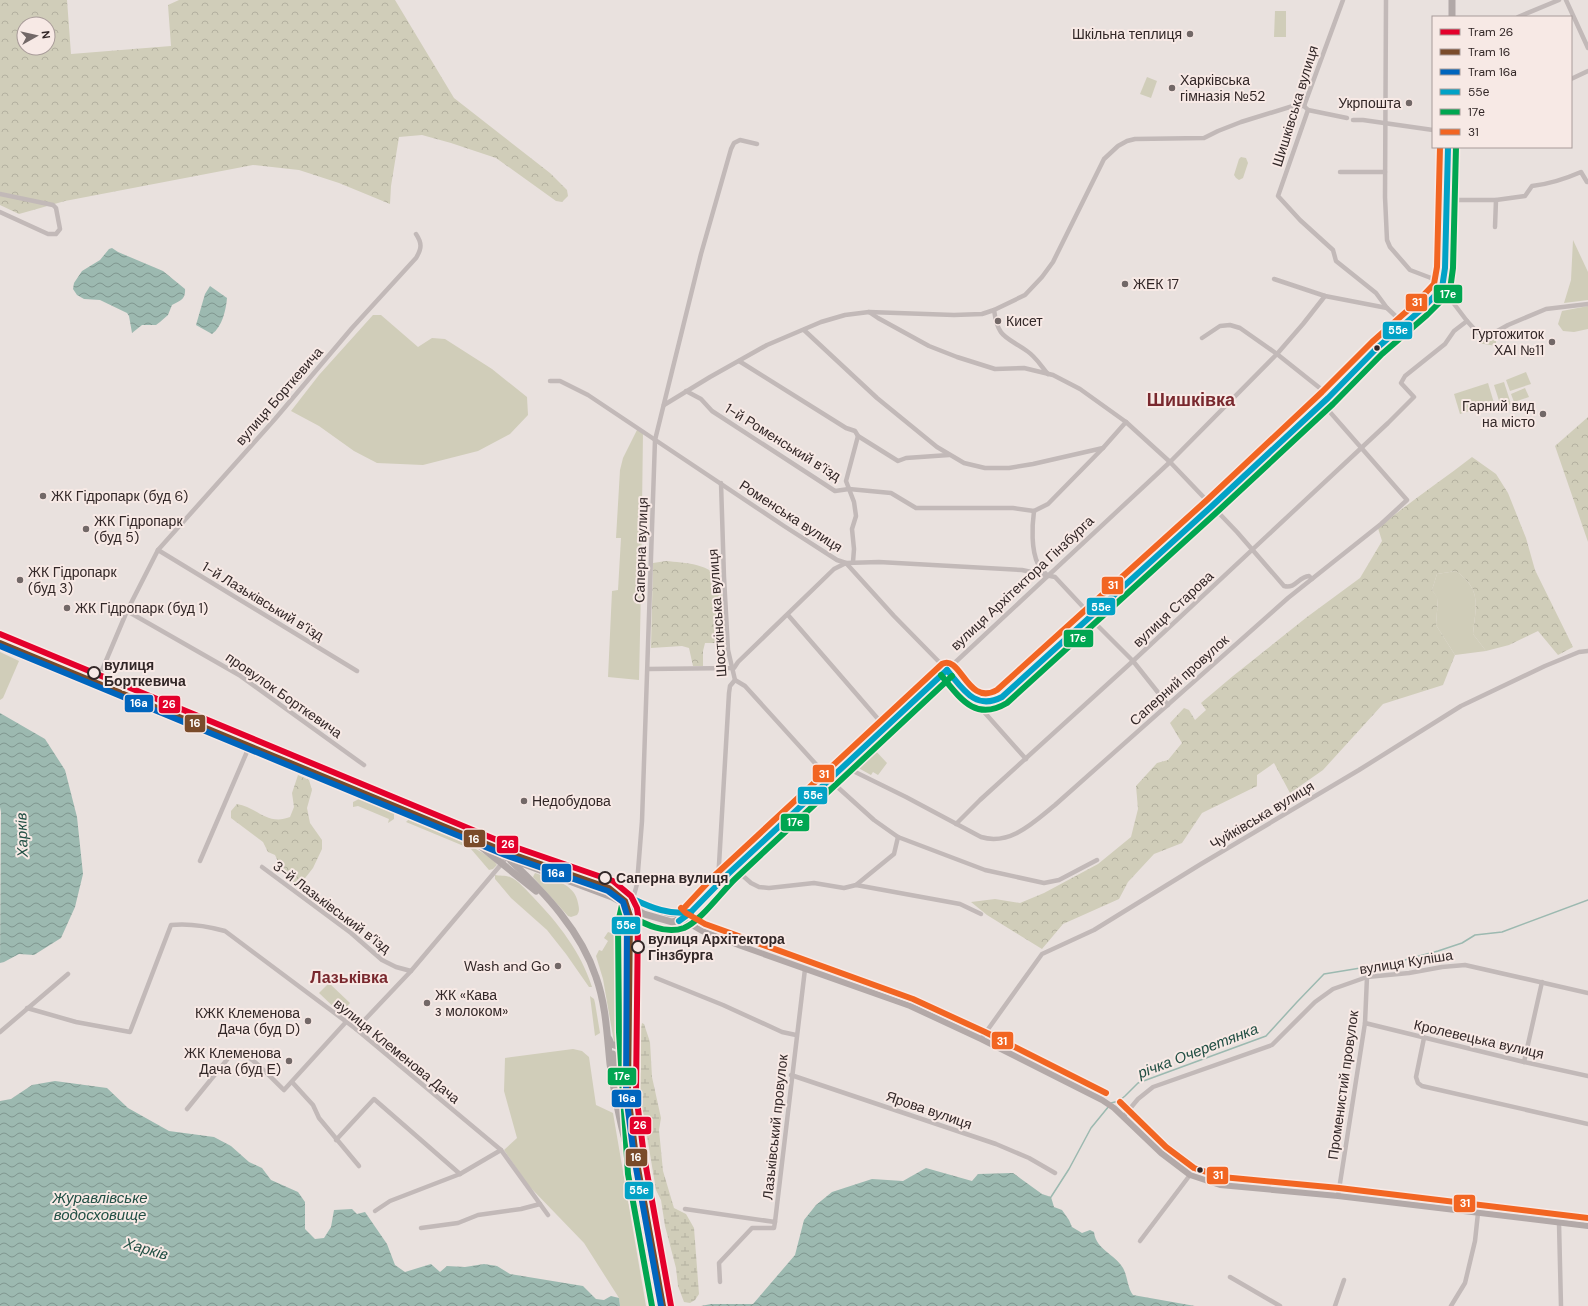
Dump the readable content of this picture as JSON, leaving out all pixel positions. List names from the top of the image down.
{
  "streets": {
    "main road": ["вулиця Архітектора Гінзбурга"],
    "street": [
      "Шишківська вулиця",
      "вулиця Борткевича",
      "1-й Роменський в’їзд",
      "Роменська вулиця",
      "Саперна вулиця",
      "1-й Лазьківський в’їзд",
      "вулиця Старова",
      "Шосткінська вулиця",
      "Саперний провулок",
      "провулок Борткевича",
      "Чуйківська вулиця",
      "3-й Лазьківський в’їзд",
      "вулиця Куліша",
      "Кролевецька вулиця",
      "вулиця Клеменова Дача",
      "Променистий провулок",
      "Ярова вулиця",
      "Лазьківський провулок"
    ]
  },
  "crossings": [
    ["вулиця Борткевича", "1-й Лазьківський в’їзд"],
    ["вулиця Борткевича", "провулок Борткевича"],
    ["1-й Роменський в’їзд", "Роменська вулиця"],
    ["Роменська вулиця", "Саперна вулиця"],
    ["Роменська вулиця", "вулиця Архітектора Гінзбурга"],
    ["Роменська вулиця", "Шосткінська вулиця"],
    ["вулиця Архітектора Гінзбурга", "Шосткінська вулиця"],
    ["вулиця Старова", "Саперний провулок"],
    ["вулиця Куліша", "Променистий провулок"],
    ["Кролевецька вулиця", "Променистий провулок"],
    ["Ярова вулиця", "Лазьківський провулок"]
  ],
  "districts": ["Шишківка", "Лазьківка"],
  "water": ["Харків", "річка Очеретянка", "Журавлівське водосховище"],
  "places": [
    "Шкільна теплиця",
    "Харківська гімназія №52",
    "Укрпошта",
    "ЖЕК 17",
    "Кисет",
    "Гуртожиток ХАІ №11",
    "Гарний вид на місто",
    "ЖК Гідропарк (буд 6)",
    "ЖК Гідропарк (буд 5)",
    "ЖК Гідропарк (буд 3)",
    "ЖК Гідропарк (буд 1)",
    "вулиця Борткевича",
    "Недобудова",
    "Саперна вулиця",
    "вулиця Архітектора Гінзбурга",
    "Wash and Go",
    "ЖК «Кава з молоком»",
    "КЖК Клеменова Дача (буд D)",
    "ЖК Клеменова Дача (буд Е)"
  ],
  "lines": [
    "transit line 55е",
    "transit line 17е",
    "transit line 31",
    "tram line 26",
    "tram line 16",
    "tram line 16a"
  ],
  "legend": [
    "Tram 26",
    "Tram 16",
    "Tram 16a",
    "55е",
    "17е",
    "31"
  ],
  "north": "right"
}
